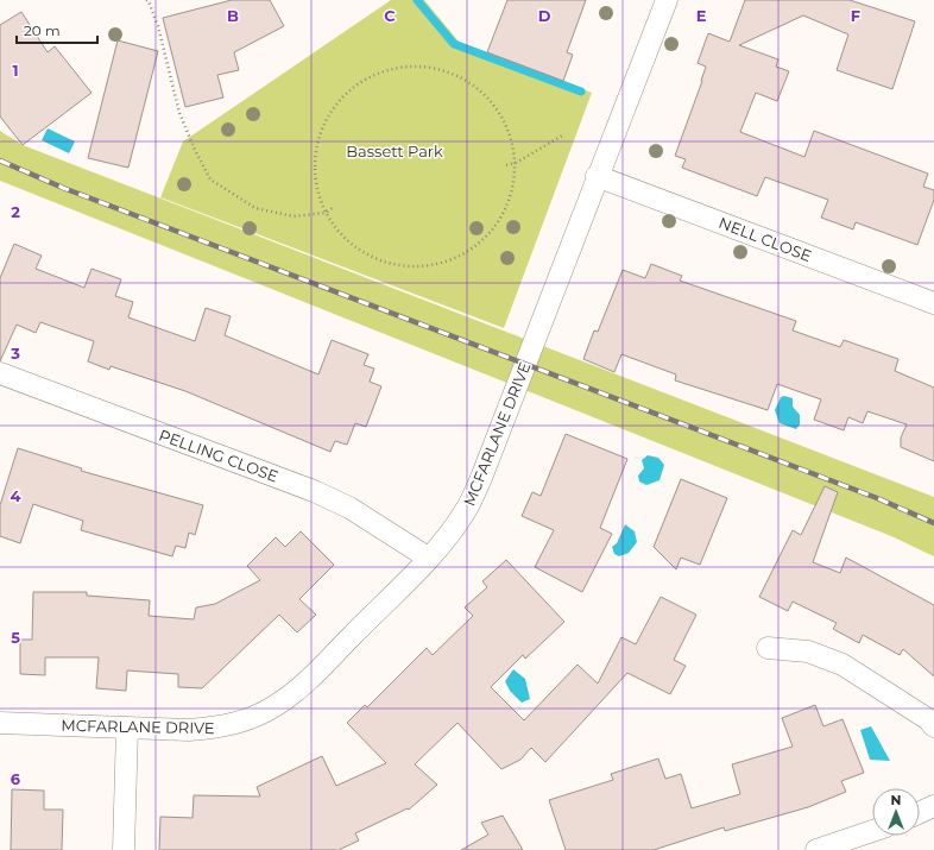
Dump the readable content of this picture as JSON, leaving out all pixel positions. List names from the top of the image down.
{
  "streets": {
    "street": ["NELL CLOSE", "MCFARLANE DRIVE", "PELLING CLOSE"]
  },
  "crossings": [
    ["NELL CLOSE", "MCFARLANE DRIVE"],
    ["MCFARLANE DRIVE", "PELLING CLOSE"]
  ],
  "parks": ["Bassett Park"],
  "scale_bar": "20 m",
  "north": "top",
  "grid": {
    "columns": [
      "B",
      "C",
      "D",
      "E",
      "F"
    ],
    "rows": [
      "1",
      "2",
      "3",
      "4",
      "5",
      "6"
    ]
  }
}
